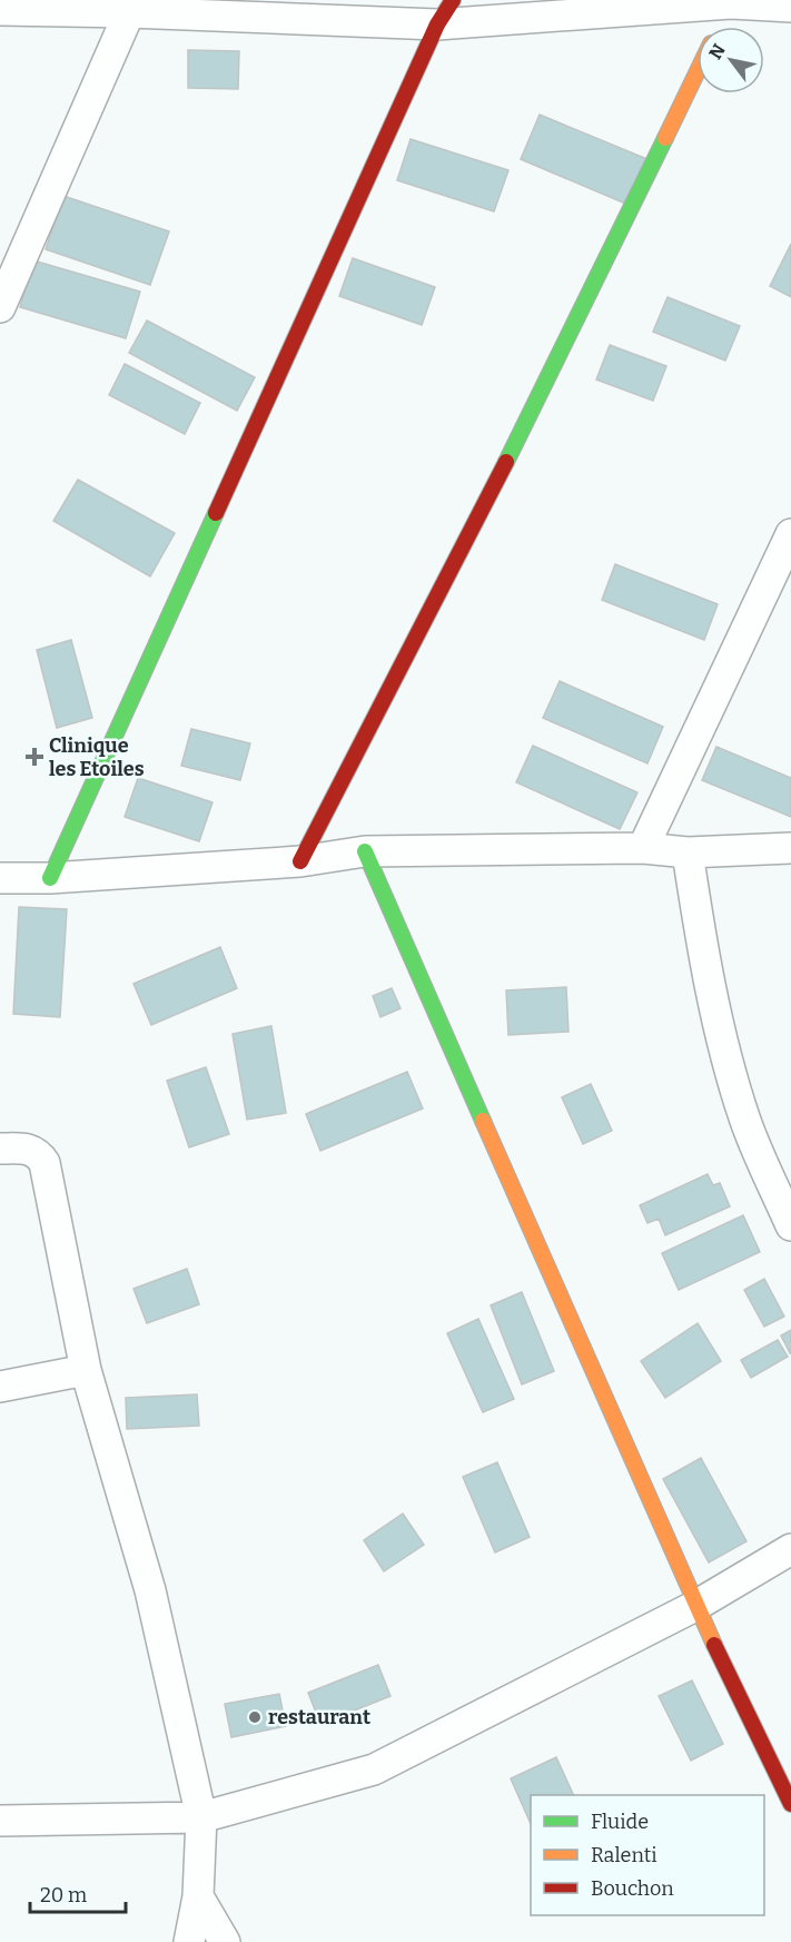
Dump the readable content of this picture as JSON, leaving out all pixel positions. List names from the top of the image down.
{
  "places": {
    "health": ["Clinique les Etoiles"],
    "other": ["restaurant"]
  },
  "legend": ["Fluide", "Ralenti", "Bouchon"],
  "scale_bar": "20 m",
  "north": "top left"
}
